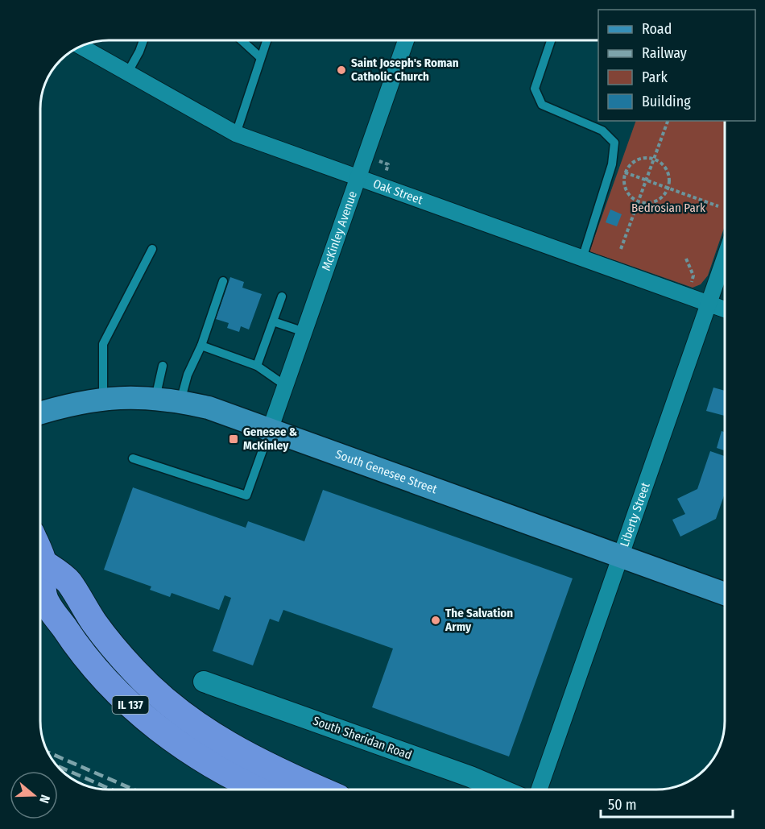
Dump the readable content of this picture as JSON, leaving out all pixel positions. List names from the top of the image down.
{
  "streets": {
    "highway": ["IL 137"],
    "main road": ["South Genesee Street"],
    "street": [
      "Oak Street",
      "McKinley Avenue",
      "Liberty Street",
      "South Sheridan Road"
    ]
  },
  "crossings": [
    ["Oak Street", "McKinley Avenue"],
    ["Oak Street", "Liberty Street"],
    ["McKinley Avenue", "South Genesee Street"],
    ["South Genesee Street", "Liberty Street"]
  ],
  "parks": ["Bedrosian Park"],
  "places": {
    "other": ["Saint Joseph's Roman Catholic Church", "The Salvation Army"],
    "transit": ["Genesee & McKinley"]
  },
  "legend": [
    "Road",
    "Railway",
    "Park",
    "Building"
  ],
  "scale_bar": "50 m",
  "north": "right"
}
